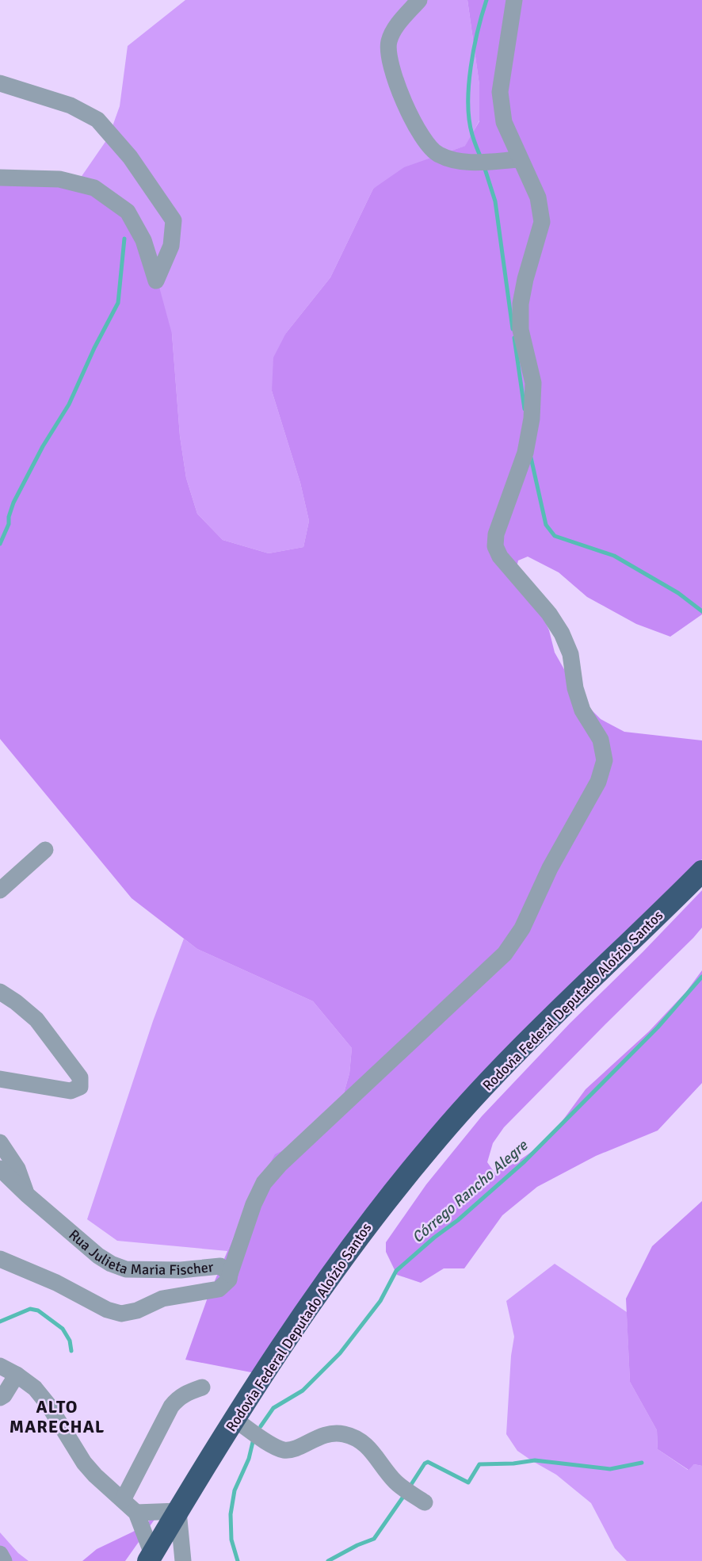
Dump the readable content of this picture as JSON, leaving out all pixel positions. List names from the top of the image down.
{
  "streets": {
    "highway": ["Rodovia Federal Deputado Aloízio Santos"],
    "street": ["Rua Julieta Maria Fischer"]
  },
  "districts": ["ALTO MARECHAL"],
  "water": ["Córrego Rancho Alegre"]
}
